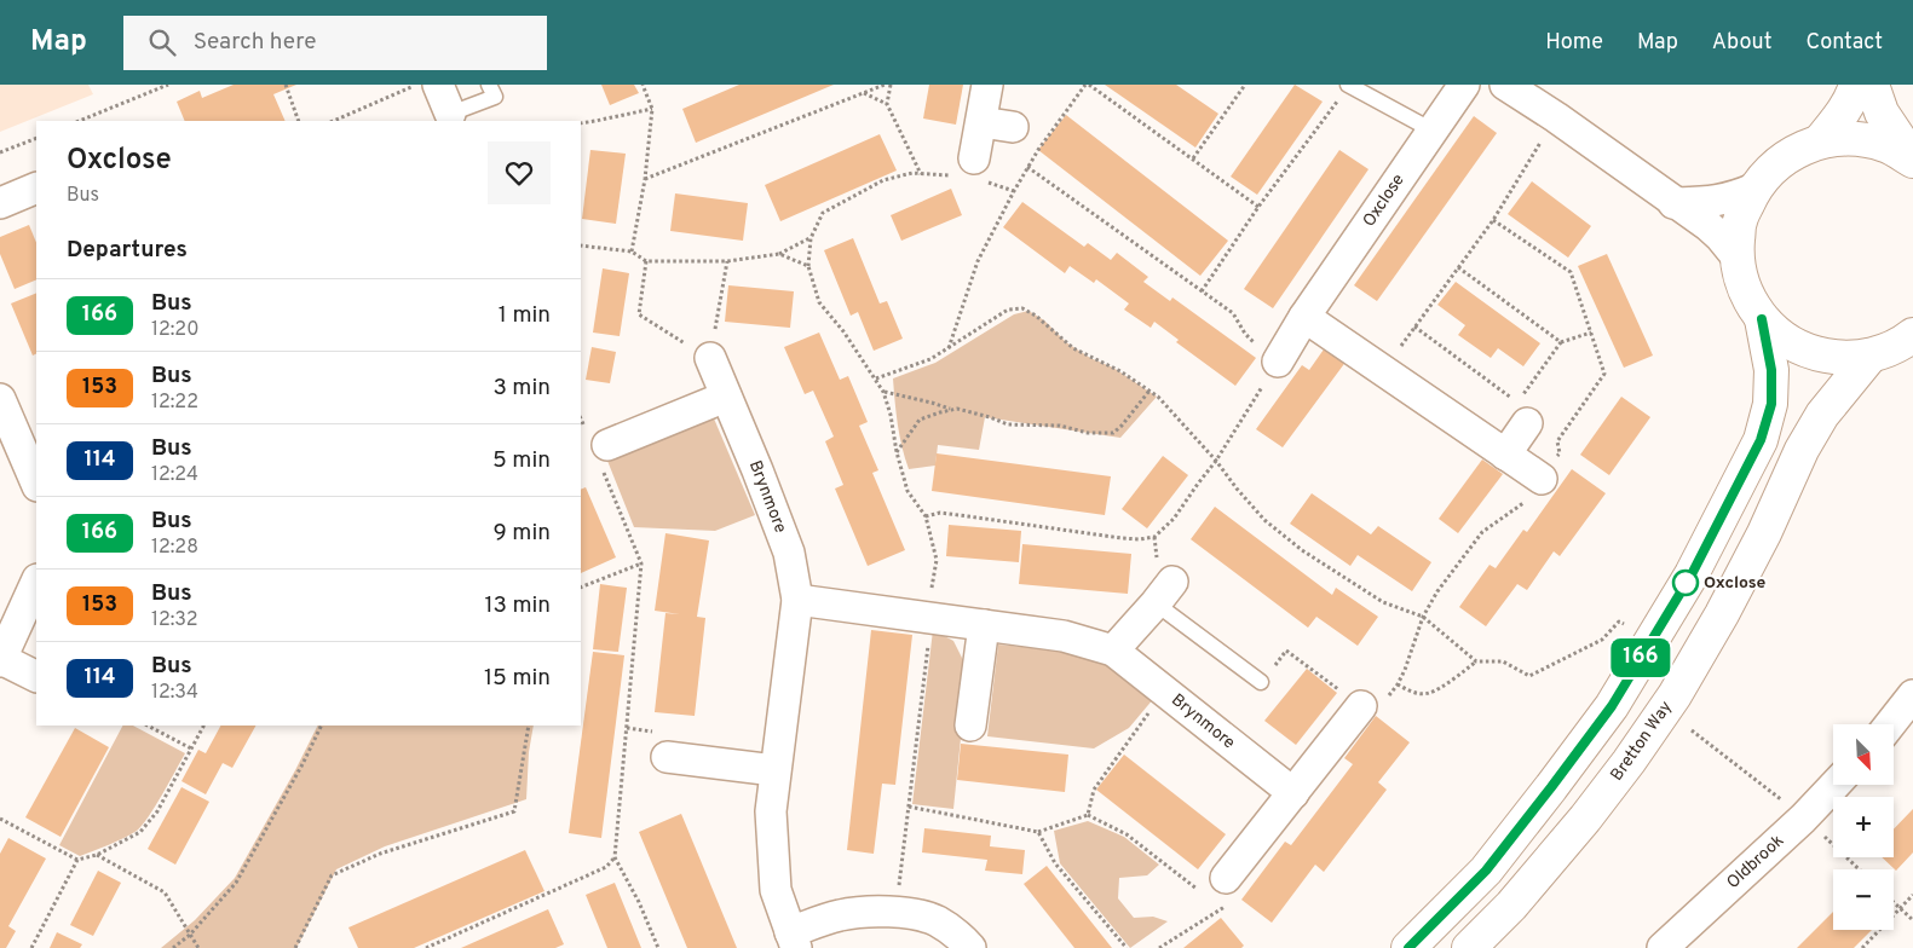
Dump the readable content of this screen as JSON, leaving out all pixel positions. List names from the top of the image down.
{
  "streets": {
    "street": [
      "Oxclose",
      "Brynmore",
      "Bretton Way",
      "Oldbrook"
    ]
  },
  "places": ["Oxclose"],
  "lines": ["bus line 166"],
  "north": "bottom right",
  "page": {
    "header": "Map",
    "search": "Search here",
    "nav": [
      "Home",
      "Map",
      "About",
      "Contact"
    ],
    "on_map": "166",
    "heading": [
      ["Oxclose", "Bus"],
      "Departures"
    ],
    "list": [
      {
        "mark": "166",
        "name": "Bus",
        "note": "12:20",
        "value": "1 min"
      },
      {
        "mark": "153",
        "name": "Bus",
        "note": "12:22",
        "value": "3 min"
      },
      {
        "mark": "114",
        "name": "Bus",
        "note": "12:24",
        "value": "5 min"
      },
      {
        "mark": "166",
        "name": "Bus",
        "note": "12:28",
        "value": "9 min"
      },
      {
        "mark": "153",
        "name": "Bus",
        "note": "12:32",
        "value": "13 min"
      },
      {
        "mark": "114",
        "name": "Bus",
        "note": "12:34",
        "value": "15 min"
      }
    ],
    "map_buttons": ["+", "−"]
  }
}
